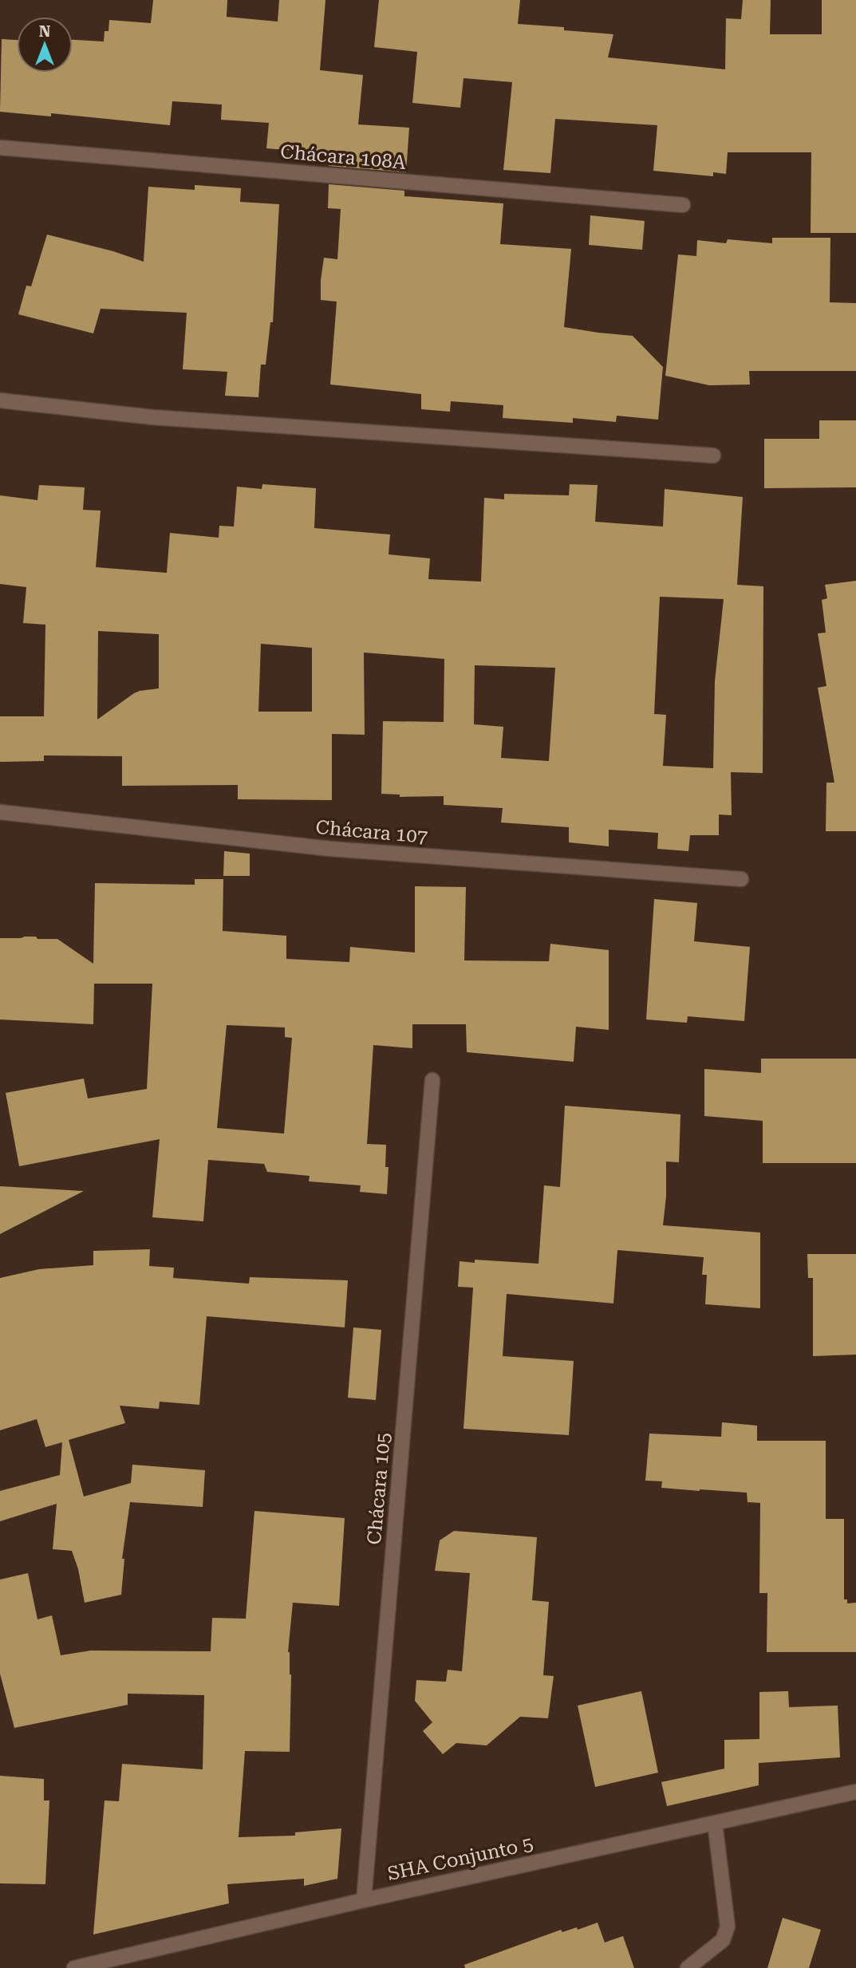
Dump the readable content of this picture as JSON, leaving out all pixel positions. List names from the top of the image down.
{
  "streets": {
    "street": [
      "Chácara 108A",
      "Chácara 107",
      "Chácara 105",
      "SHA Conjunto 5"
    ]
  },
  "crossings": [
    ["Chácara 105", "SHA Conjunto 5"]
  ],
  "north": "top"
}
